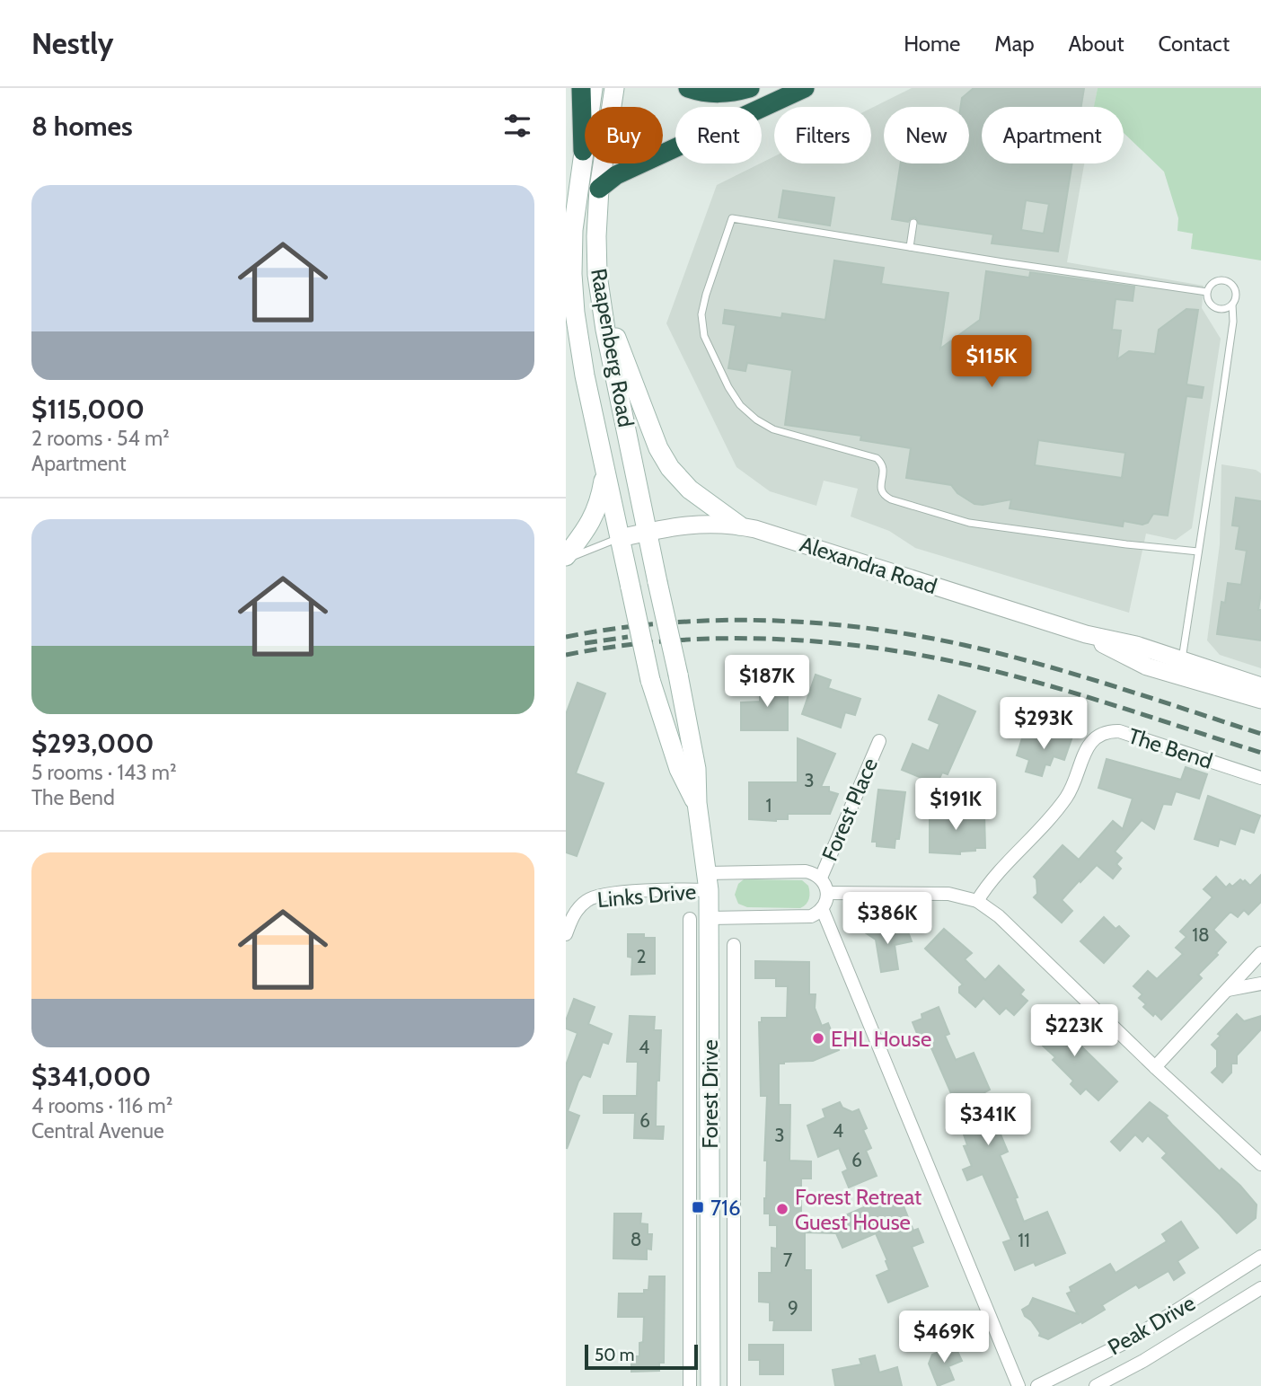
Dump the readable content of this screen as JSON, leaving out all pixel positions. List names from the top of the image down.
{
  "streets": {
    "main road": ["Raapenberg Road", "Forest Drive"],
    "street": [
      "Alexandra Road",
      "The Bend",
      "Forest Place",
      "Links Drive",
      "Peak Drive"
    ]
  },
  "crossings": [
    ["Raapenberg Road", "Alexandra Road"],
    ["Raapenberg Road", "Forest Drive"],
    ["Alexandra Road", "Forest Drive"],
    ["Forest Place", "Links Drive"],
    ["Forest Place", "Forest Drive"],
    ["Links Drive", "Forest Drive"]
  ],
  "places": {
    "other": ["EHL House", "Forest Retreat Guest House"],
    "transit": ["716"]
  },
  "house_numbers": [
    "3",
    "1",
    "18",
    "2",
    "4",
    "6",
    "4",
    "3",
    "6",
    "8",
    "11",
    "7",
    "9"
  ],
  "scale_bar": "50 m",
  "page": {
    "header": "Nestly",
    "nav": [
      "Home",
      "Map",
      "About",
      "Contact"
    ],
    "heading": "8 homes",
    "chip": [
      "Buy",
      "Rent",
      "Filters",
      "New",
      "Apartment"
    ],
    "list": [
      {
        "name": "$115,000",
        "note": "2 rooms · 54 m² · Apartment"
      },
      {
        "name": "$293,000",
        "note": "5 rooms · 143 m² · The Bend"
      },
      {
        "name": "$341,000",
        "note": "4 rooms · 116 m² · Central Avenue"
      }
    ],
    "price": [
      "$115K",
      "$187K",
      "$293K",
      "$191K",
      "$386K",
      "$223K",
      "$341K",
      "$469K"
    ],
    "scale": "50 m"
  }
}
